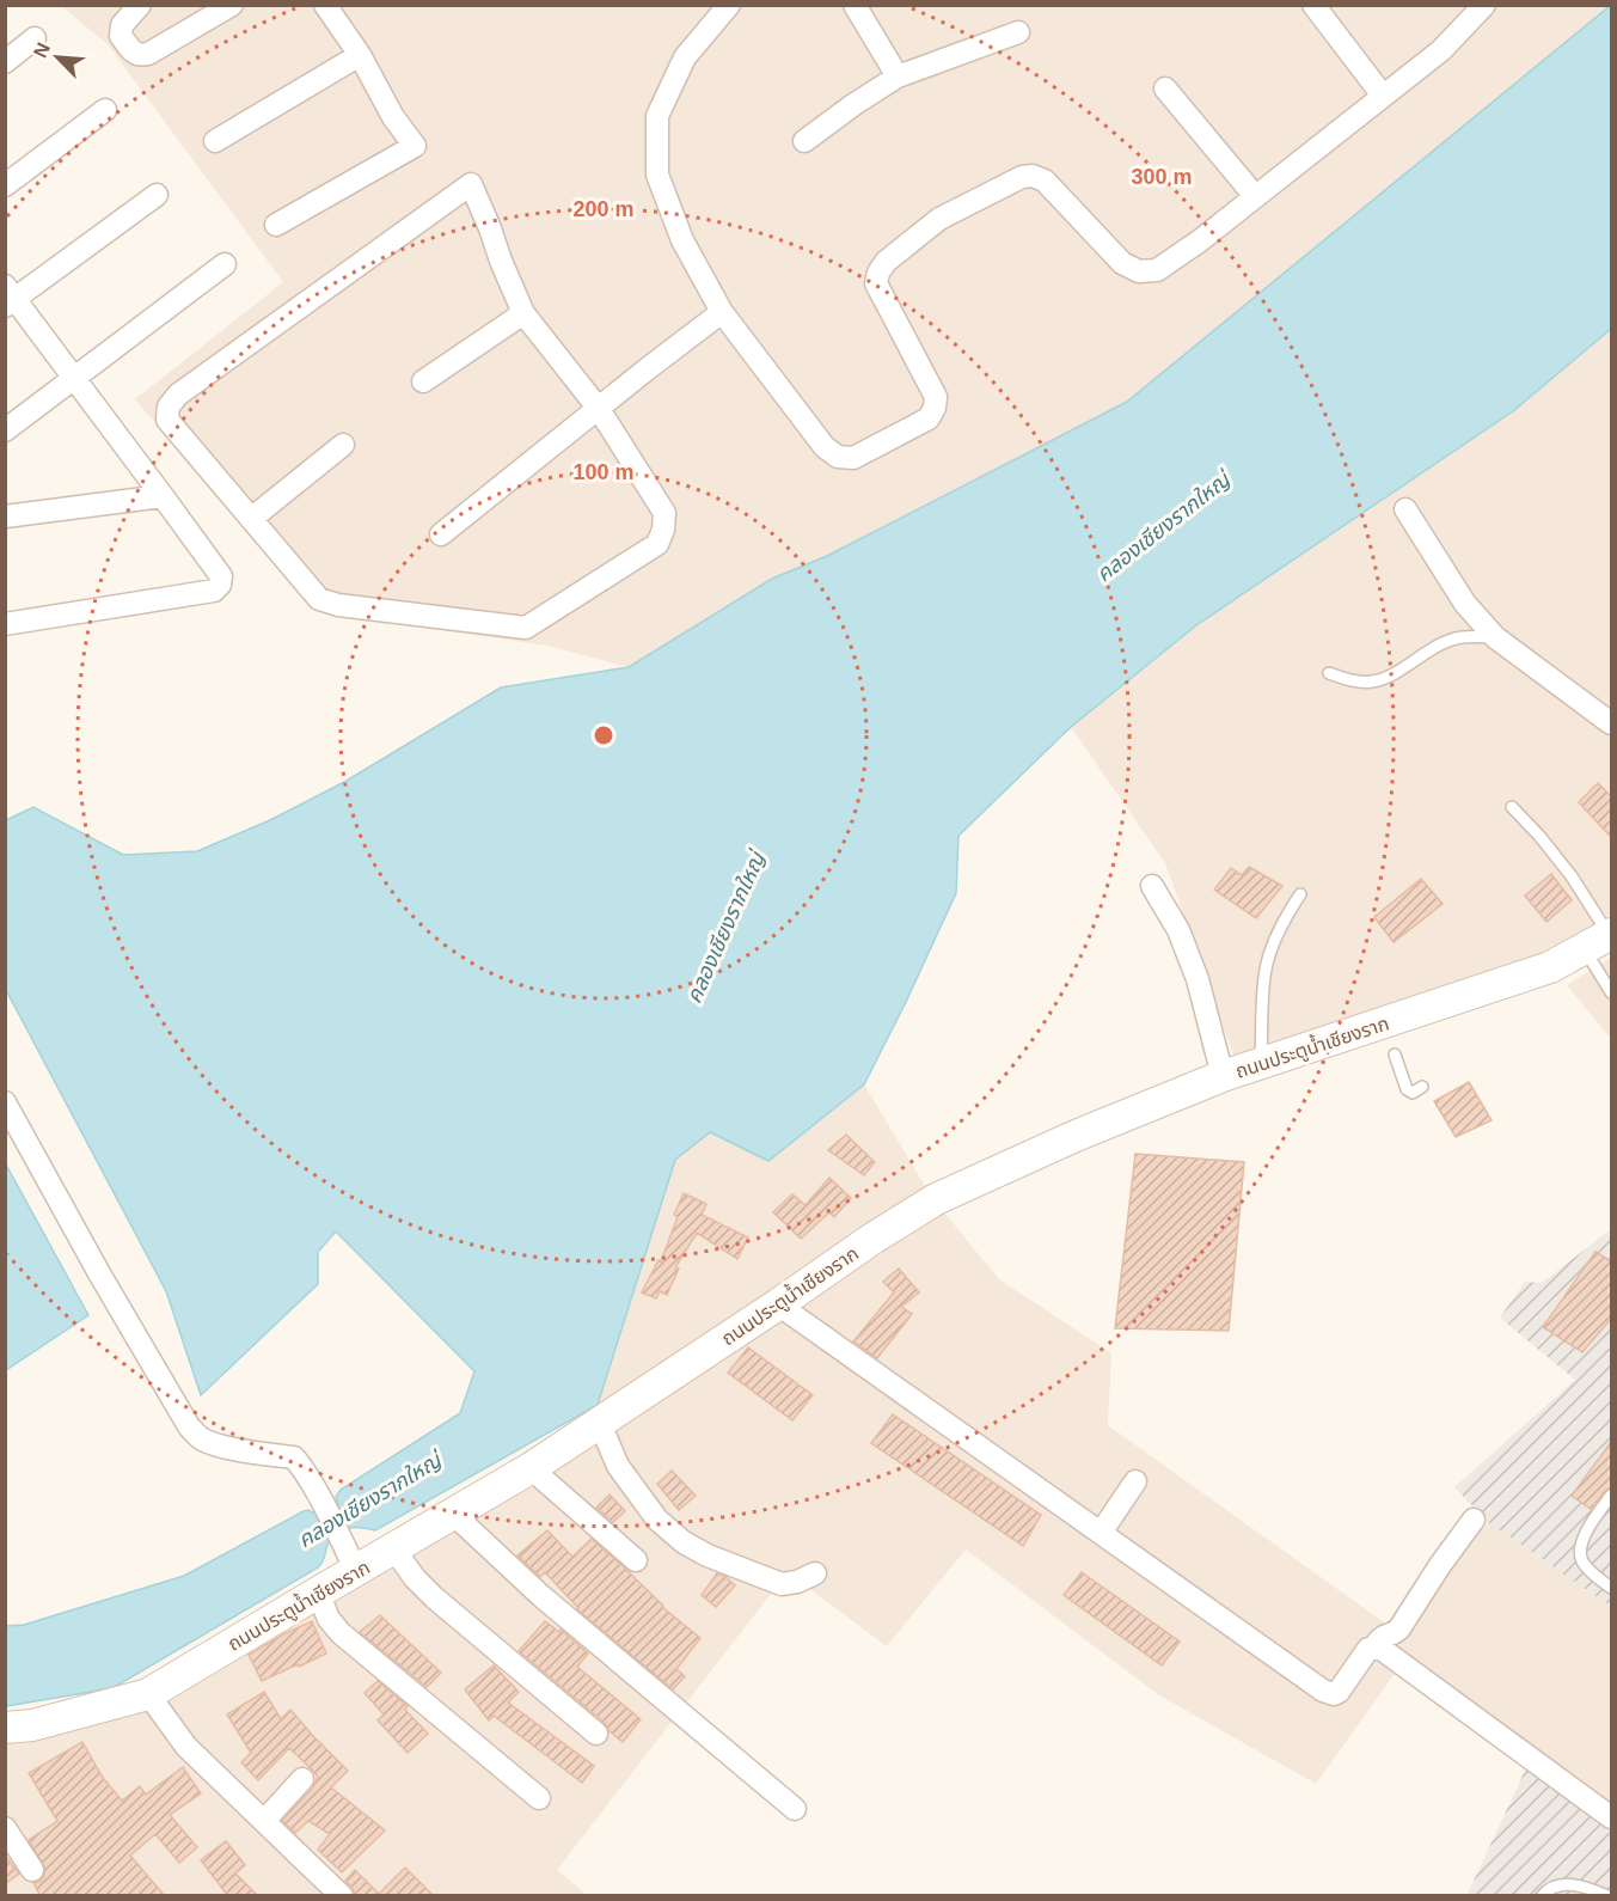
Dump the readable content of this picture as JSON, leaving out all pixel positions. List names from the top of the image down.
{
  "streets": {
    "street": ["ถนนประตูน้ำเชียงราก"]
  },
  "water": ["คลองเชียงรากใหญ่"],
  "north": "top left",
  "rings": ["300 m", "200 m", "100 m"]
}
